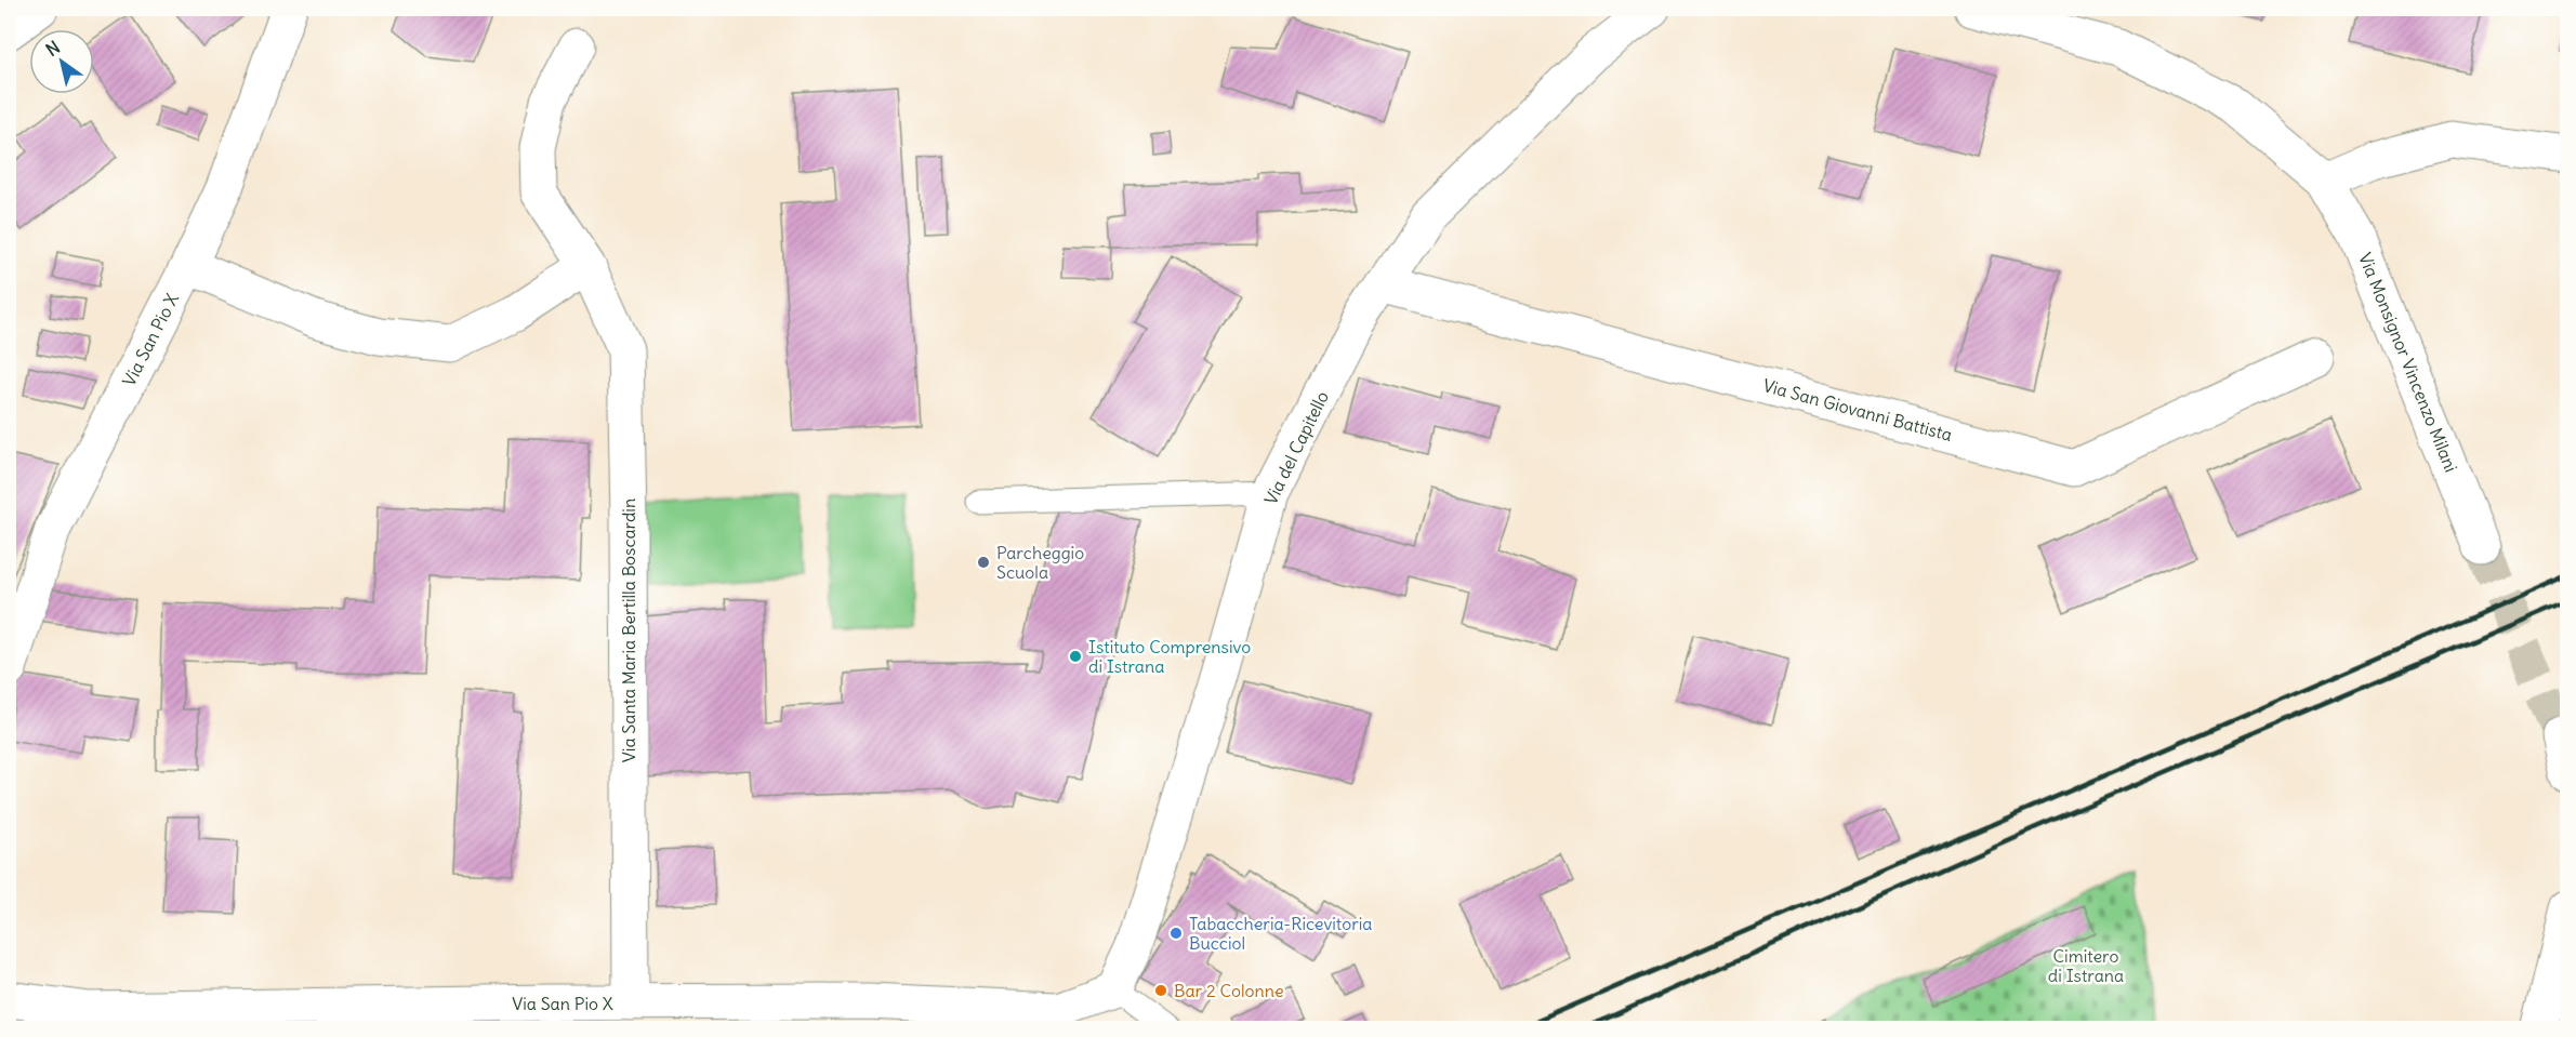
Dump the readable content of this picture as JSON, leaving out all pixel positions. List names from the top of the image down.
{
  "streets": {
    "street": [
      "Via San Pio X",
      "Via Monsignor Vincenzo Milani",
      "Via San Giovanni Battista",
      "Via del Capitello",
      "Via Santa Maria Bertilla Boscardin"
    ]
  },
  "crossings": [
    ["Via San Pio X", "Via del Capitello"],
    ["Via San Pio X", "Via Santa Maria Bertilla Boscardin"],
    ["Via San Giovanni Battista", "Via del Capitello"]
  ],
  "parks": ["Cimitero di Istrana"],
  "places": [
    "Parcheggio Scuola",
    "Istituto Comprensivo di Istrana",
    "Tabaccheria-Ricevitoria Bucciol",
    "Bar 2 Colonne"
  ],
  "north": "top left"
}
